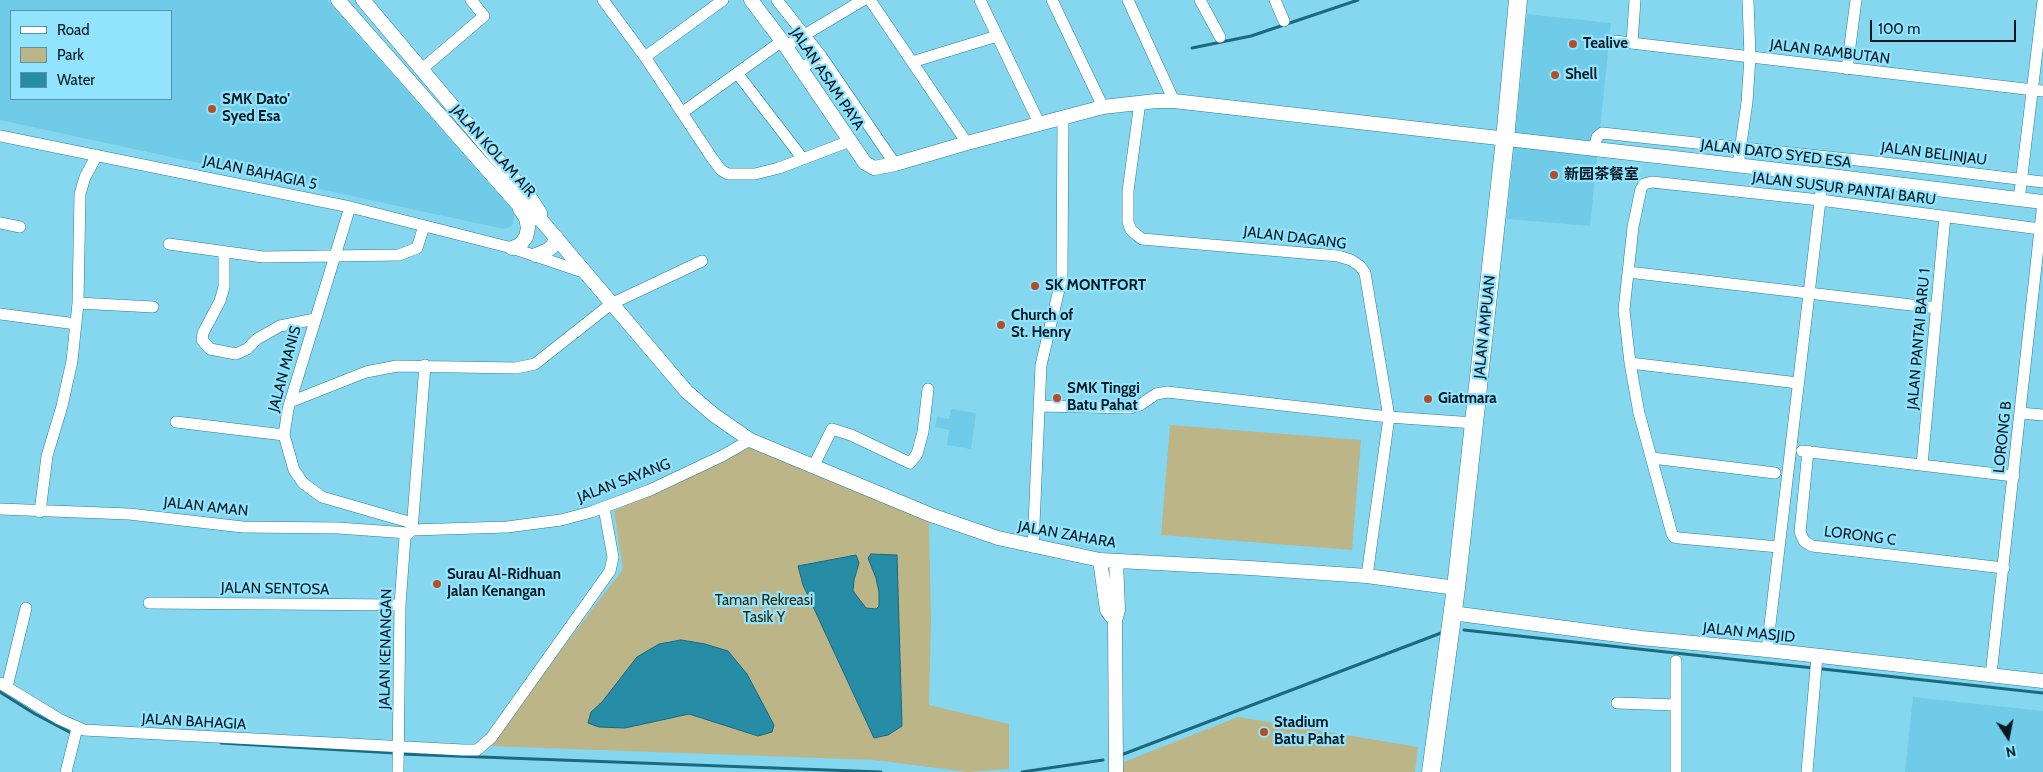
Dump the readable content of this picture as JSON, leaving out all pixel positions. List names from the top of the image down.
{
  "streets": {
    "main road": ["JALAN AMPUAN"],
    "street": [
      "JALAN RAMBUTAN",
      "JALAN ASAM PAYA",
      "JALAN KOLAM AIR",
      "JALAN DATO SYED ESA",
      "JALAN BELINJAU",
      "JALAN BAHAGIA 5",
      "JALAN SUSUR PANTAI BARU",
      "JALAN DAGANG",
      "JALAN PANTAI BARU 1",
      "JALAN MANIS",
      "LORONG B",
      "JALAN SAYANG",
      "JALAN AMAN",
      "JALAN ZAHARA",
      "LORONG C",
      "JALAN SENTOSA",
      "JALAN MASJID",
      "JALAN KENANGAN",
      "JALAN BAHAGIA"
    ]
  },
  "crossings": [
    ["JALAN KOLAM AIR", "JALAN ZAHARA"],
    ["JALAN DATO SYED ESA", "JALAN BELINJAU"],
    ["JALAN DATO SYED ESA", "JALAN AMPUAN"],
    ["JALAN DATO SYED ESA", "LORONG B"],
    ["JALAN BAHAGIA 5", "JALAN MANIS"],
    ["JALAN BAHAGIA 5", "JALAN ZAHARA"],
    ["JALAN SUSUR PANTAI BARU", "JALAN PANTAI BARU 1"],
    ["JALAN SUSUR PANTAI BARU", "LORONG B"],
    ["JALAN DAGANG", "JALAN ZAHARA"],
    ["JALAN AMPUAN", "JALAN ZAHARA"],
    ["JALAN AMPUAN", "JALAN MASJID"],
    ["JALAN MANIS", "JALAN SAYANG"],
    ["JALAN MANIS", "JALAN AMAN"],
    ["JALAN MANIS", "JALAN KENANGAN"],
    ["LORONG B", "LORONG C"],
    ["LORONG B", "JALAN MASJID"],
    ["JALAN SAYANG", "JALAN AMAN"],
    ["JALAN SAYANG", "JALAN ZAHARA"],
    ["JALAN SAYANG", "JALAN KENANGAN"],
    ["JALAN SAYANG", "JALAN BAHAGIA"],
    ["JALAN AMAN", "JALAN KENANGAN"],
    ["JALAN SENTOSA", "JALAN KENANGAN"],
    ["JALAN KENANGAN", "JALAN BAHAGIA"]
  ],
  "parks": ["Taman Rekreasi Tasik Y"],
  "places": [
    "Tealive",
    "Shell",
    "SMK Dato' Syed Esa",
    "新园茶餐室",
    "SK MONTFORT",
    "Church of St. Henry",
    "SMK Tinggi Batu Pahat",
    "Giatmara",
    "Surau Al-Ridhuan Jalan Kenangan",
    "Stadium Batu Pahat"
  ],
  "legend": ["Road", "Park", "Water"],
  "scale_bar": "100 m",
  "north": "bottom"
}
